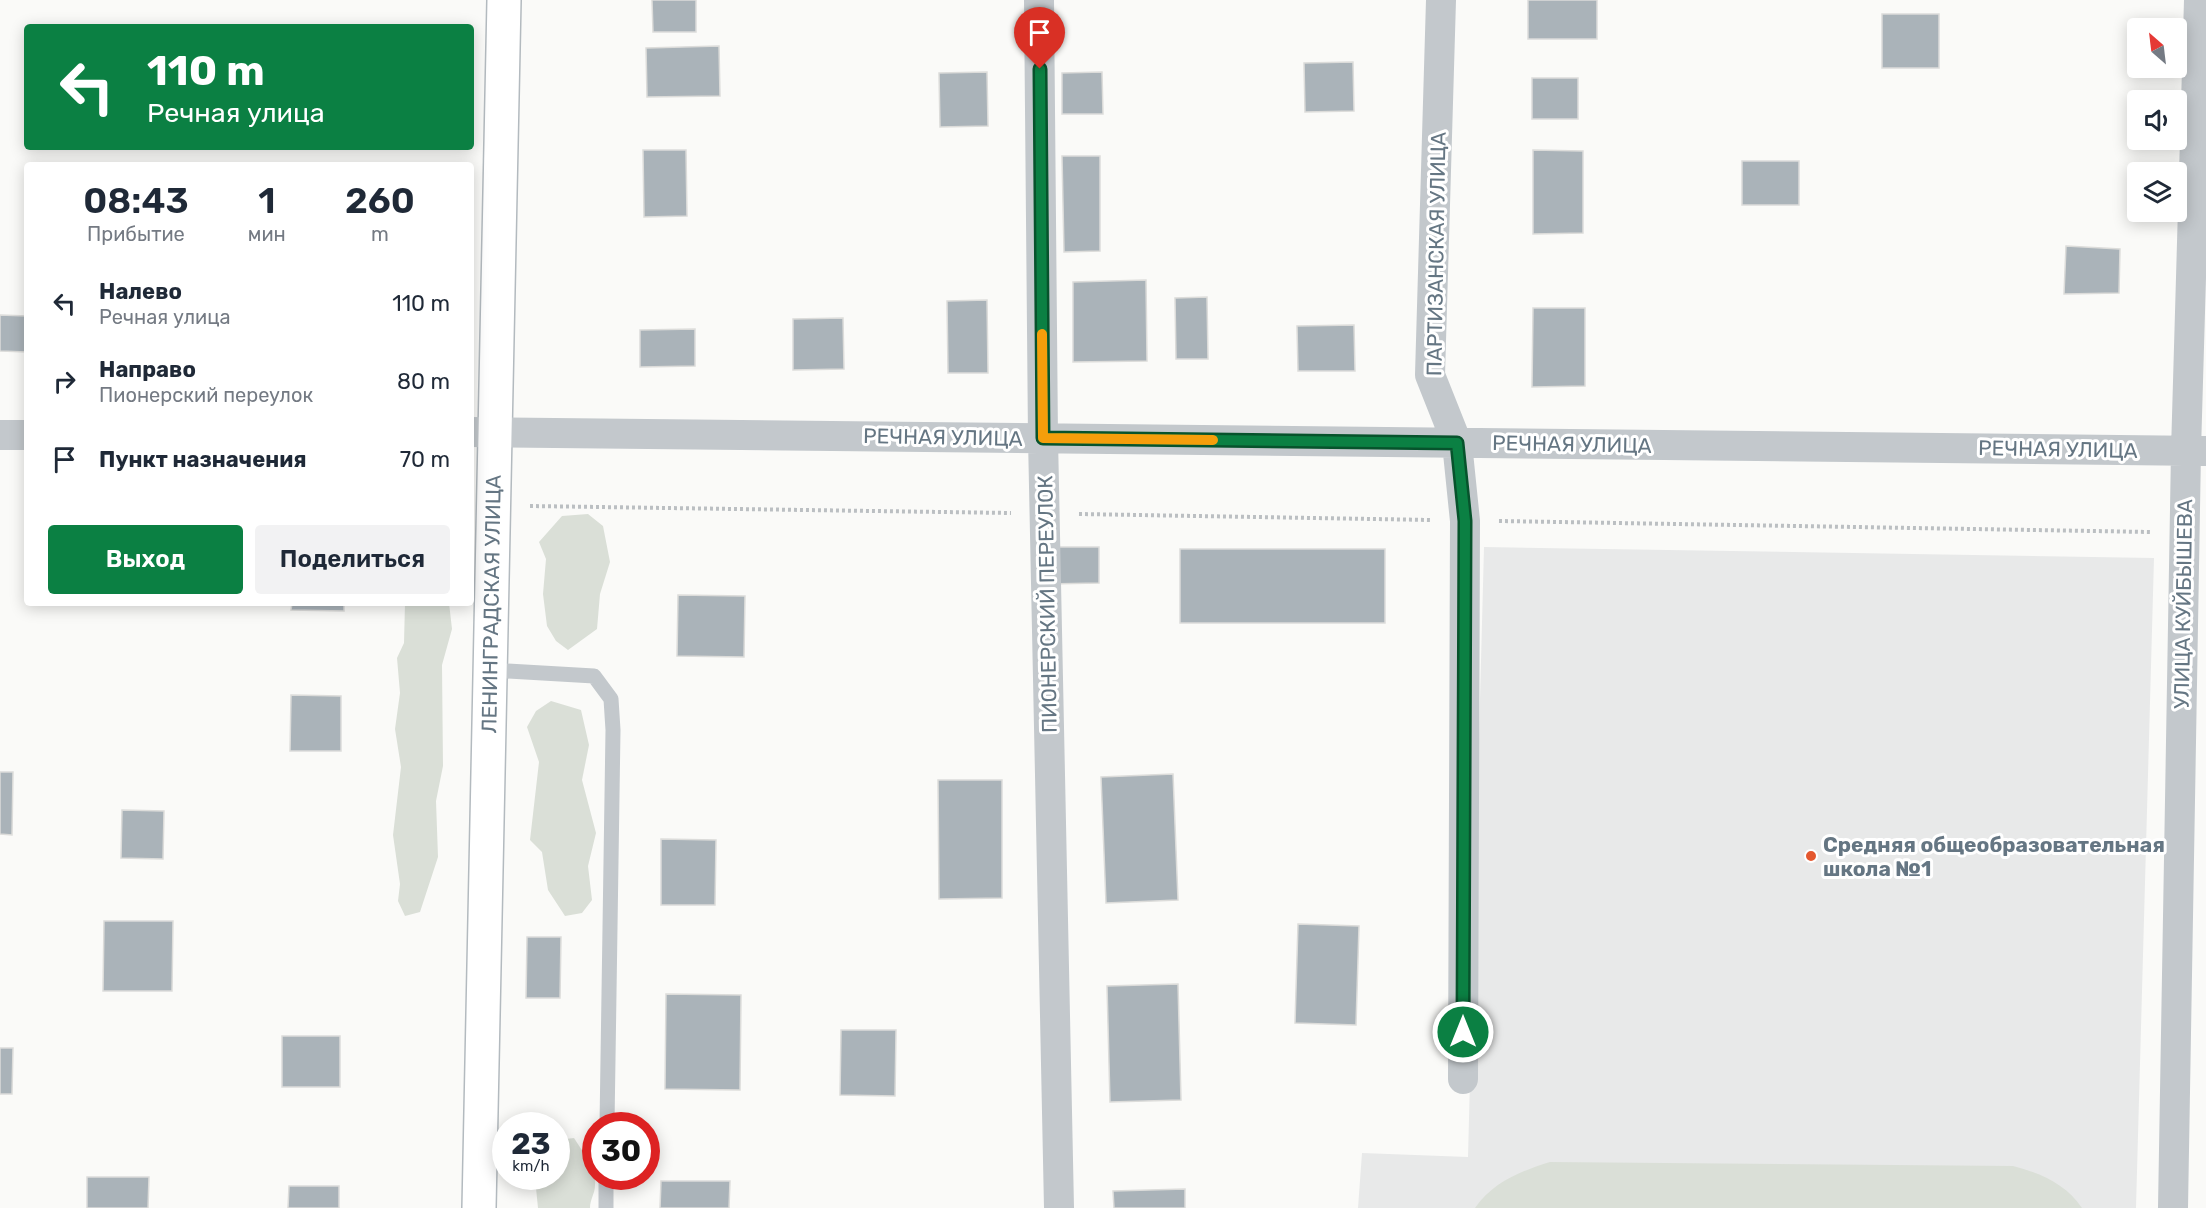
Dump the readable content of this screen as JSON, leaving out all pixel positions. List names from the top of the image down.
{
  "streets": {
    "street": [
      "ПАРТИЗАНСКАЯ УЛИЦА",
      "РЕЧНАЯ УЛИЦА",
      "ЛЕНИНГРАДСКАЯ УЛИЦА",
      "ПИОНЕРСКИЙ ПЕРЕУЛОК",
      "УЛИЦА КУЙБЫШЕВА"
    ]
  },
  "crossings": [
    ["ПАРТИЗАНСКАЯ УЛИЦА", "РЕЧНАЯ УЛИЦА"],
    ["РЕЧНАЯ УЛИЦА", "ЛЕНИНГРАДСКАЯ УЛИЦА"],
    ["РЕЧНАЯ УЛИЦА", "ПИОНЕРСКИЙ ПЕРЕУЛОК"],
    ["РЕЧНАЯ УЛИЦА", "УЛИЦА КУЙБЫШЕВА"]
  ],
  "places": ["Средняя общеобразовательная школа №1"],
  "north": "top left",
  "page": {
    "turn": ["110 m", "Речная улица"],
    "eta": [
      "08:43",
      "Прибытие",
      "1",
      "мин",
      "260",
      "m"
    ],
    "list": [
      {
        "name": "Налево",
        "note": "Речная улица",
        "value": "110 m"
      },
      {
        "name": "Направо",
        "note": "Пионерский переулок",
        "value": "80 m"
      },
      {
        "name": "Пункт назначения",
        "value": "70 m"
      }
    ],
    "buttons": ["Выход", "Поделиться"],
    "speed": "23 km/h",
    "limit": "30"
  }
}
